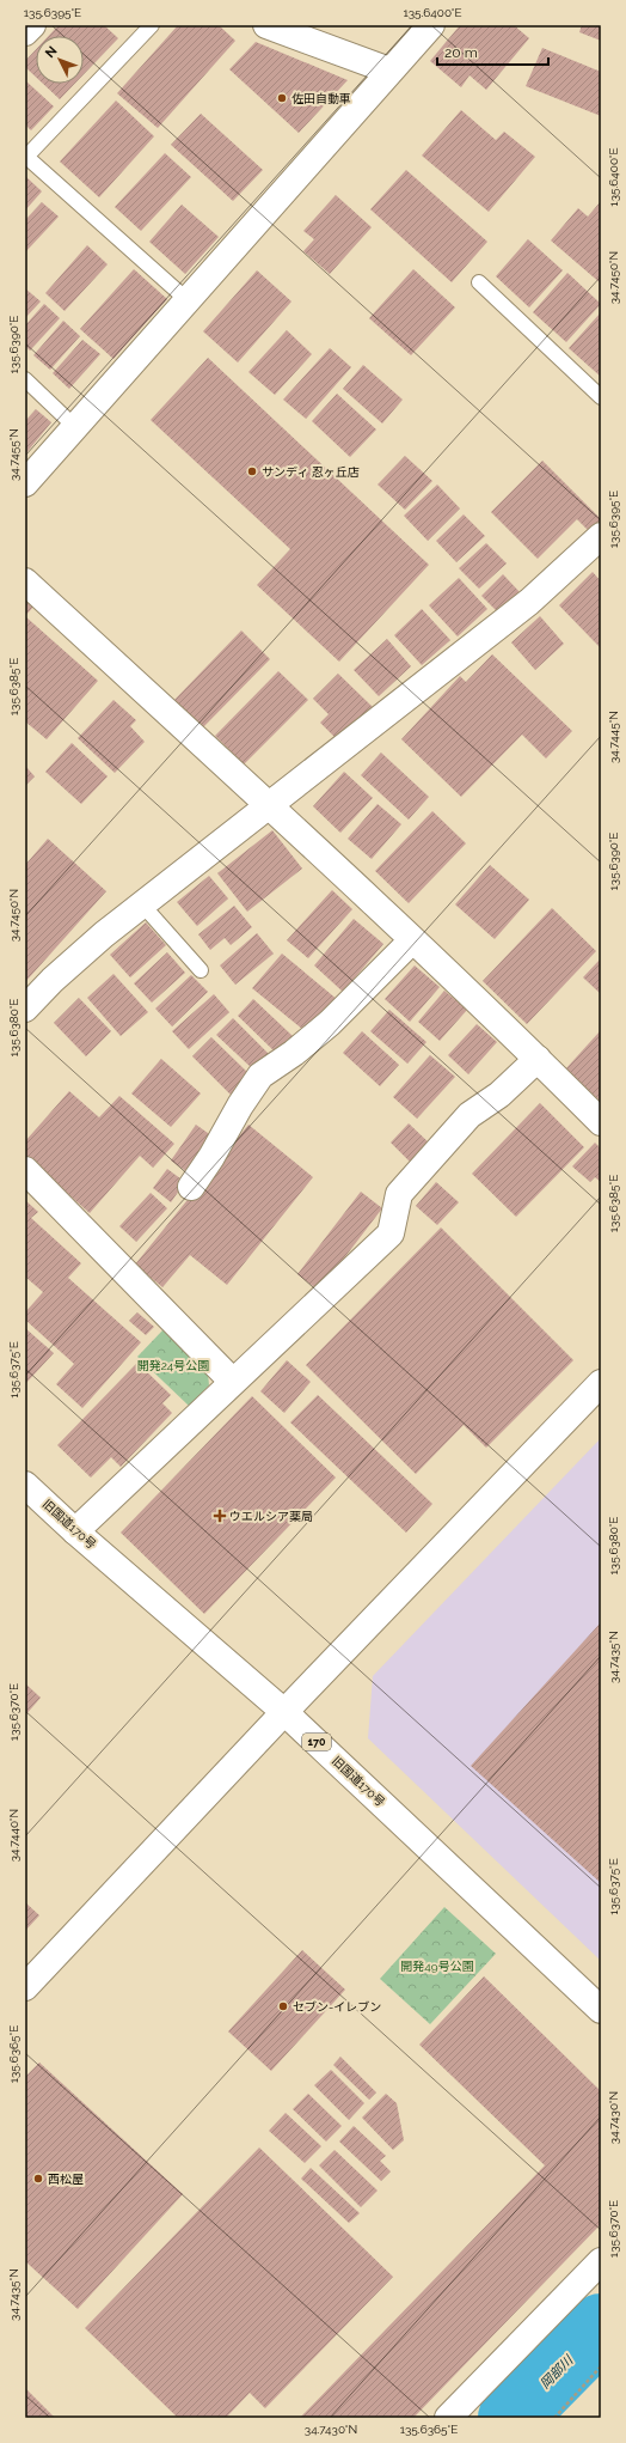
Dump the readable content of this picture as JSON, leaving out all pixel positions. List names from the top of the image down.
{
  "streets": {
    "main road": ["旧国道170号", "170"]
  },
  "water": ["岡部川"],
  "parks": ["開発24号公園", "開発49号公園"],
  "places": {
    "other": [
      "佐田自動車",
      "サンディ 忍ヶ丘店",
      "セブン-イレブン",
      "西松屋"
    ],
    "health": ["ウエルシア薬局"]
  },
  "scale_bar": "20 m",
  "north": "top left",
  "coordinates": [
    "135.6395°E",
    "135.6400°E",
    "34.7450°N",
    "135.6390°E",
    "34.7455°N",
    "135.6385°E",
    "34.7445°N",
    "135.6380°E",
    "135.6375°E",
    "34.7435°N",
    "135.6370°E",
    "34.7440°N",
    "135.6365°E",
    "34.7430°N"
  ]
}
